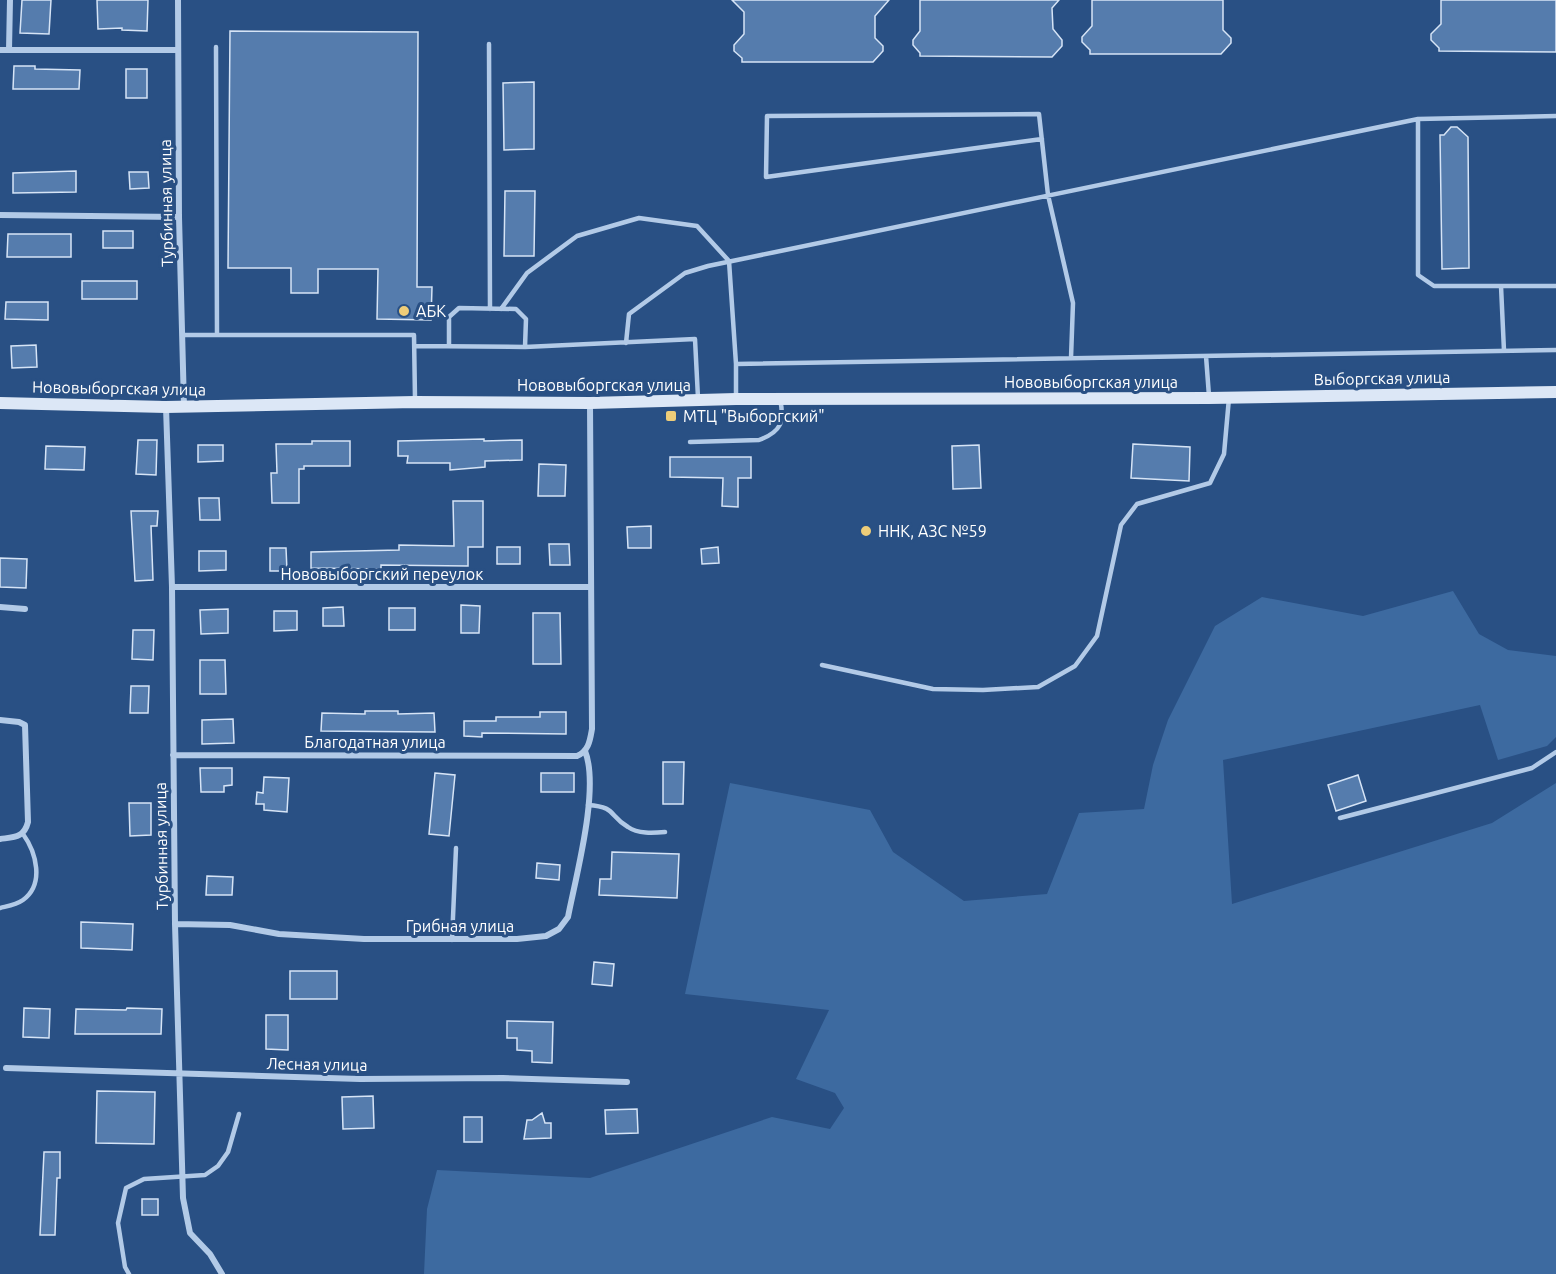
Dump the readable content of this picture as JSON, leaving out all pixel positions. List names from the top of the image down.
{
  "streets": {
    "street": [
      "Турбинная улица",
      "Выборгская улица",
      "Нововыборгская улица",
      "Нововыборгский переулок",
      "Благодатная улица",
      "Грибная улица",
      "Лесная улица"
    ]
  },
  "crossings": [
    ["Турбинная улица", "Нововыборгская улица"],
    ["Турбинная улица", "Нововыборгский переулок"],
    ["Турбинная улица", "Благодатная улица"],
    ["Турбинная улица", "Грибная улица"],
    ["Турбинная улица", "Лесная улица"],
    ["Выборгская улица", "Нововыборгская улица"],
    ["Благодатная улица", "Грибная улица"]
  ],
  "places": {
    "other": ["АБК", "ННК, АЗС №59"],
    "transit": ["МТЦ \"Выборгский\""]
  }
}
